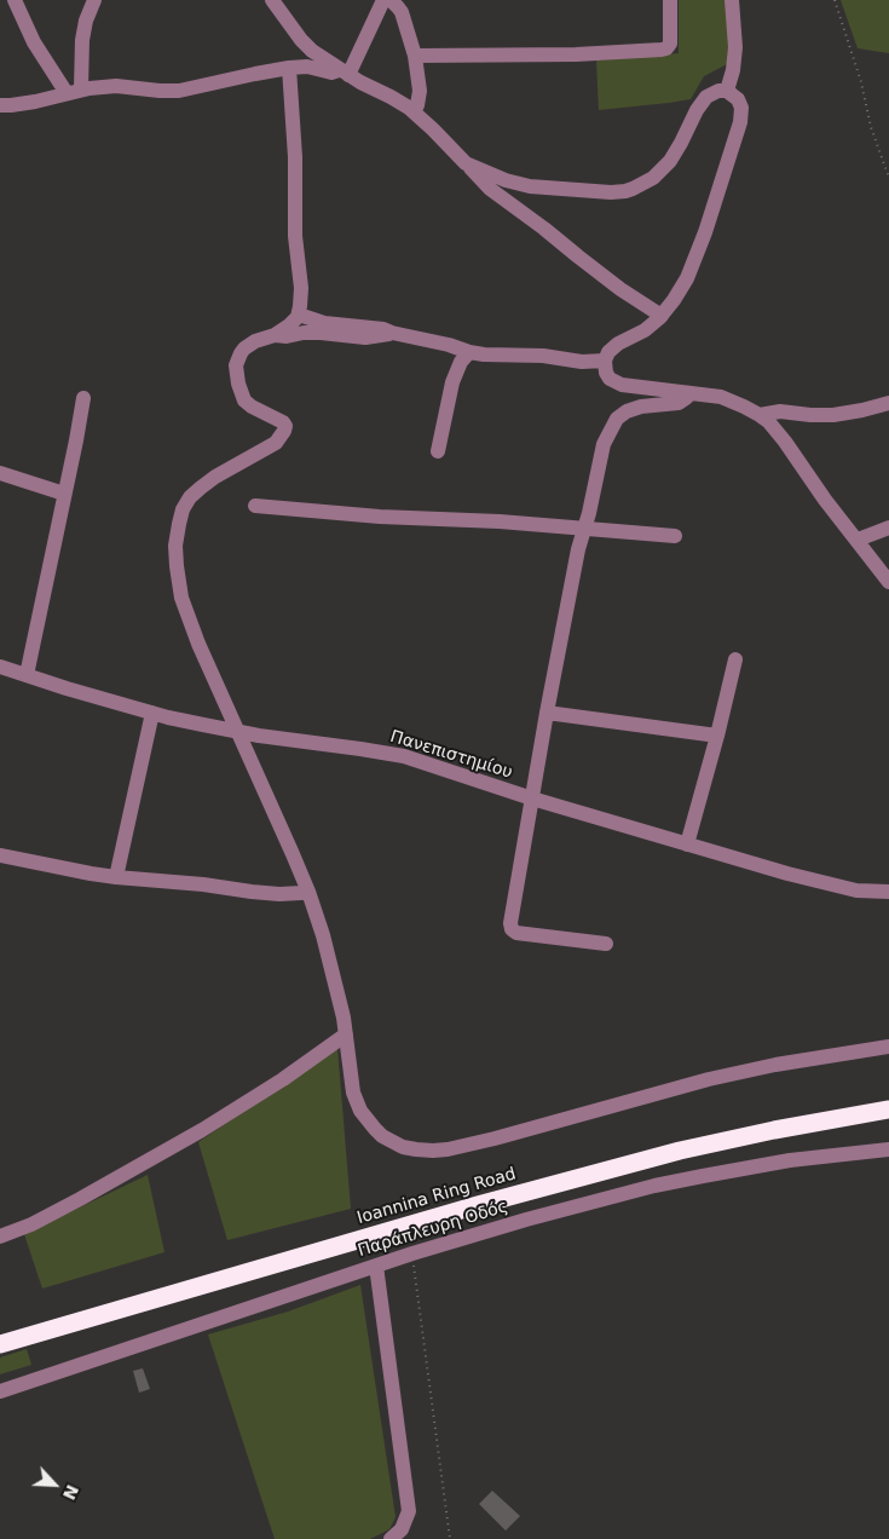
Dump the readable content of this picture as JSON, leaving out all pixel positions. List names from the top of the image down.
{
  "streets": {
    "highway": ["Ioannina Ring Road"],
    "street": ["Πανεπιστημίου", "Παράπλευρη Οδός"]
  },
  "north": "bottom right"
}
